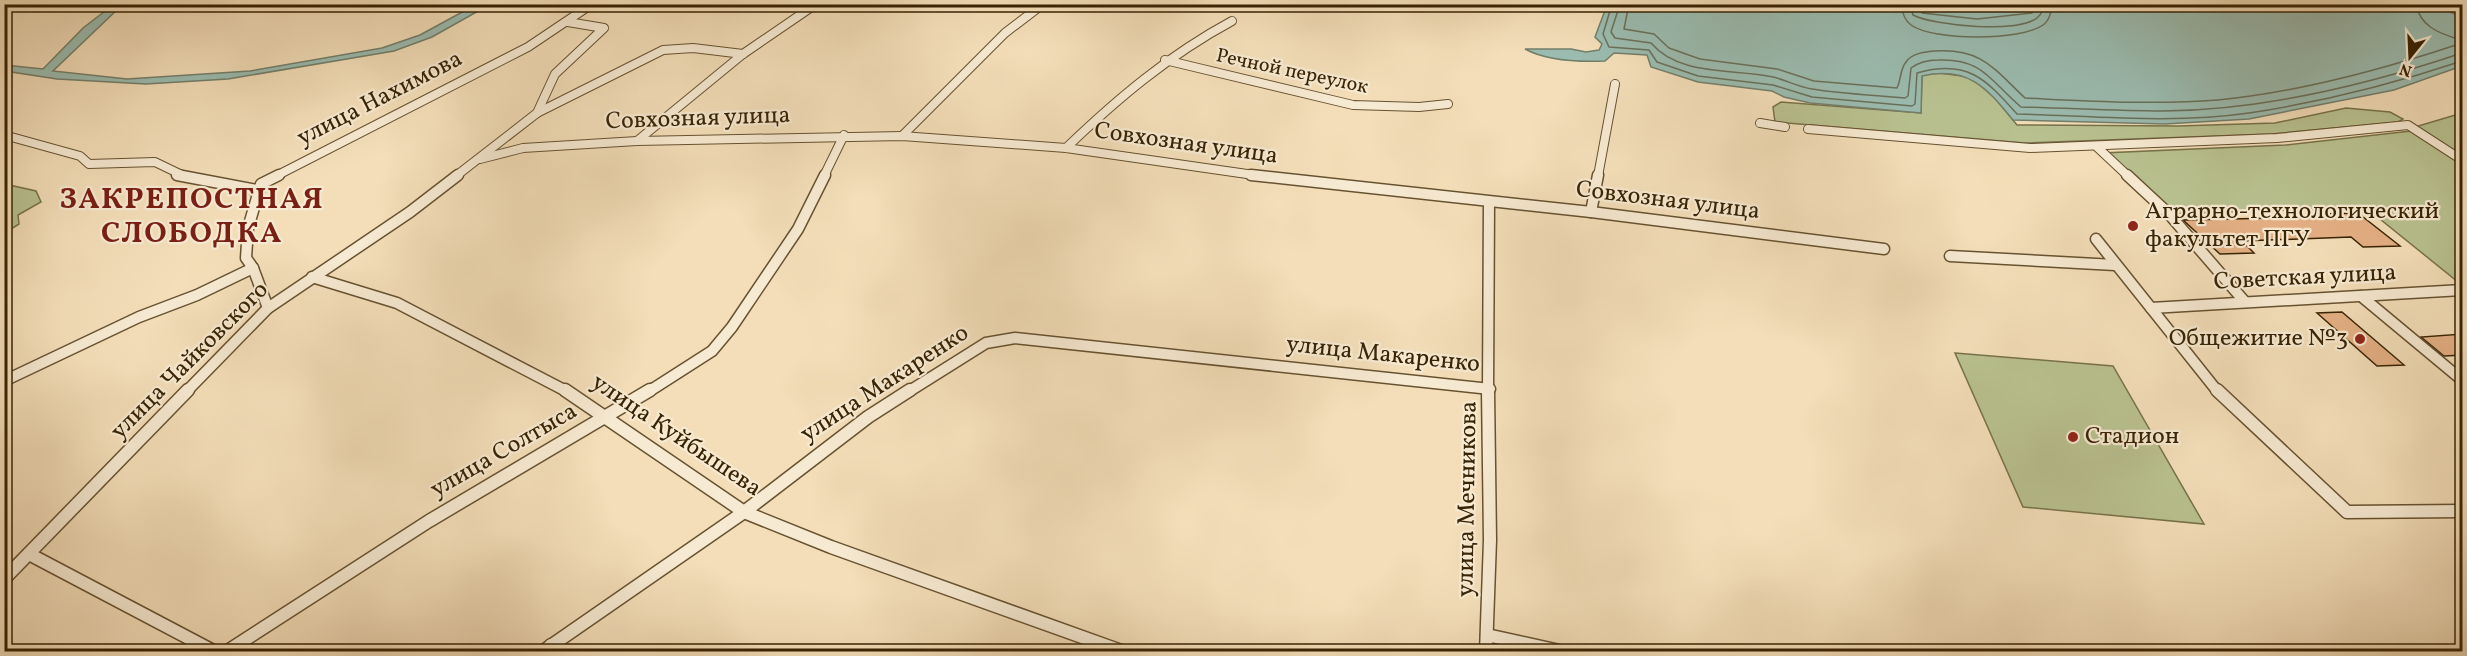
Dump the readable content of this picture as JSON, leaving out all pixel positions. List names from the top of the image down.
{
  "streets": {
    "street": [
      "Речной переулок",
      "улица Нахимова",
      "Совхозная улица",
      "Советская улица",
      "улица Макаренко",
      "улица Чайковского",
      "улица Куйбышева",
      "улица Солтыса",
      "улица Мечникова"
    ]
  },
  "crossings": [
    ["Речной переулок", "Совхозная улица"],
    ["улица Нахимова", "улица Чайковского"],
    ["Совхозная улица", "улица Чайковского"],
    ["Совхозная улица", "улица Солтыса"],
    ["Совхозная улица", "улица Мечникова"],
    ["улица Макаренко", "улица Куйбышева"],
    ["улица Макаренко", "улица Мечникова"],
    ["улица Чайковского", "улица Куйбышева"],
    ["улица Куйбышева", "улица Солтыса"]
  ],
  "districts": ["ЗАКРЕПОСТНАЯ СЛОБОДКА"],
  "places": ["Аграрно-технологический факультет ПГУ", "Общежитие №3", "Стадион"],
  "north": "bottom"
}
